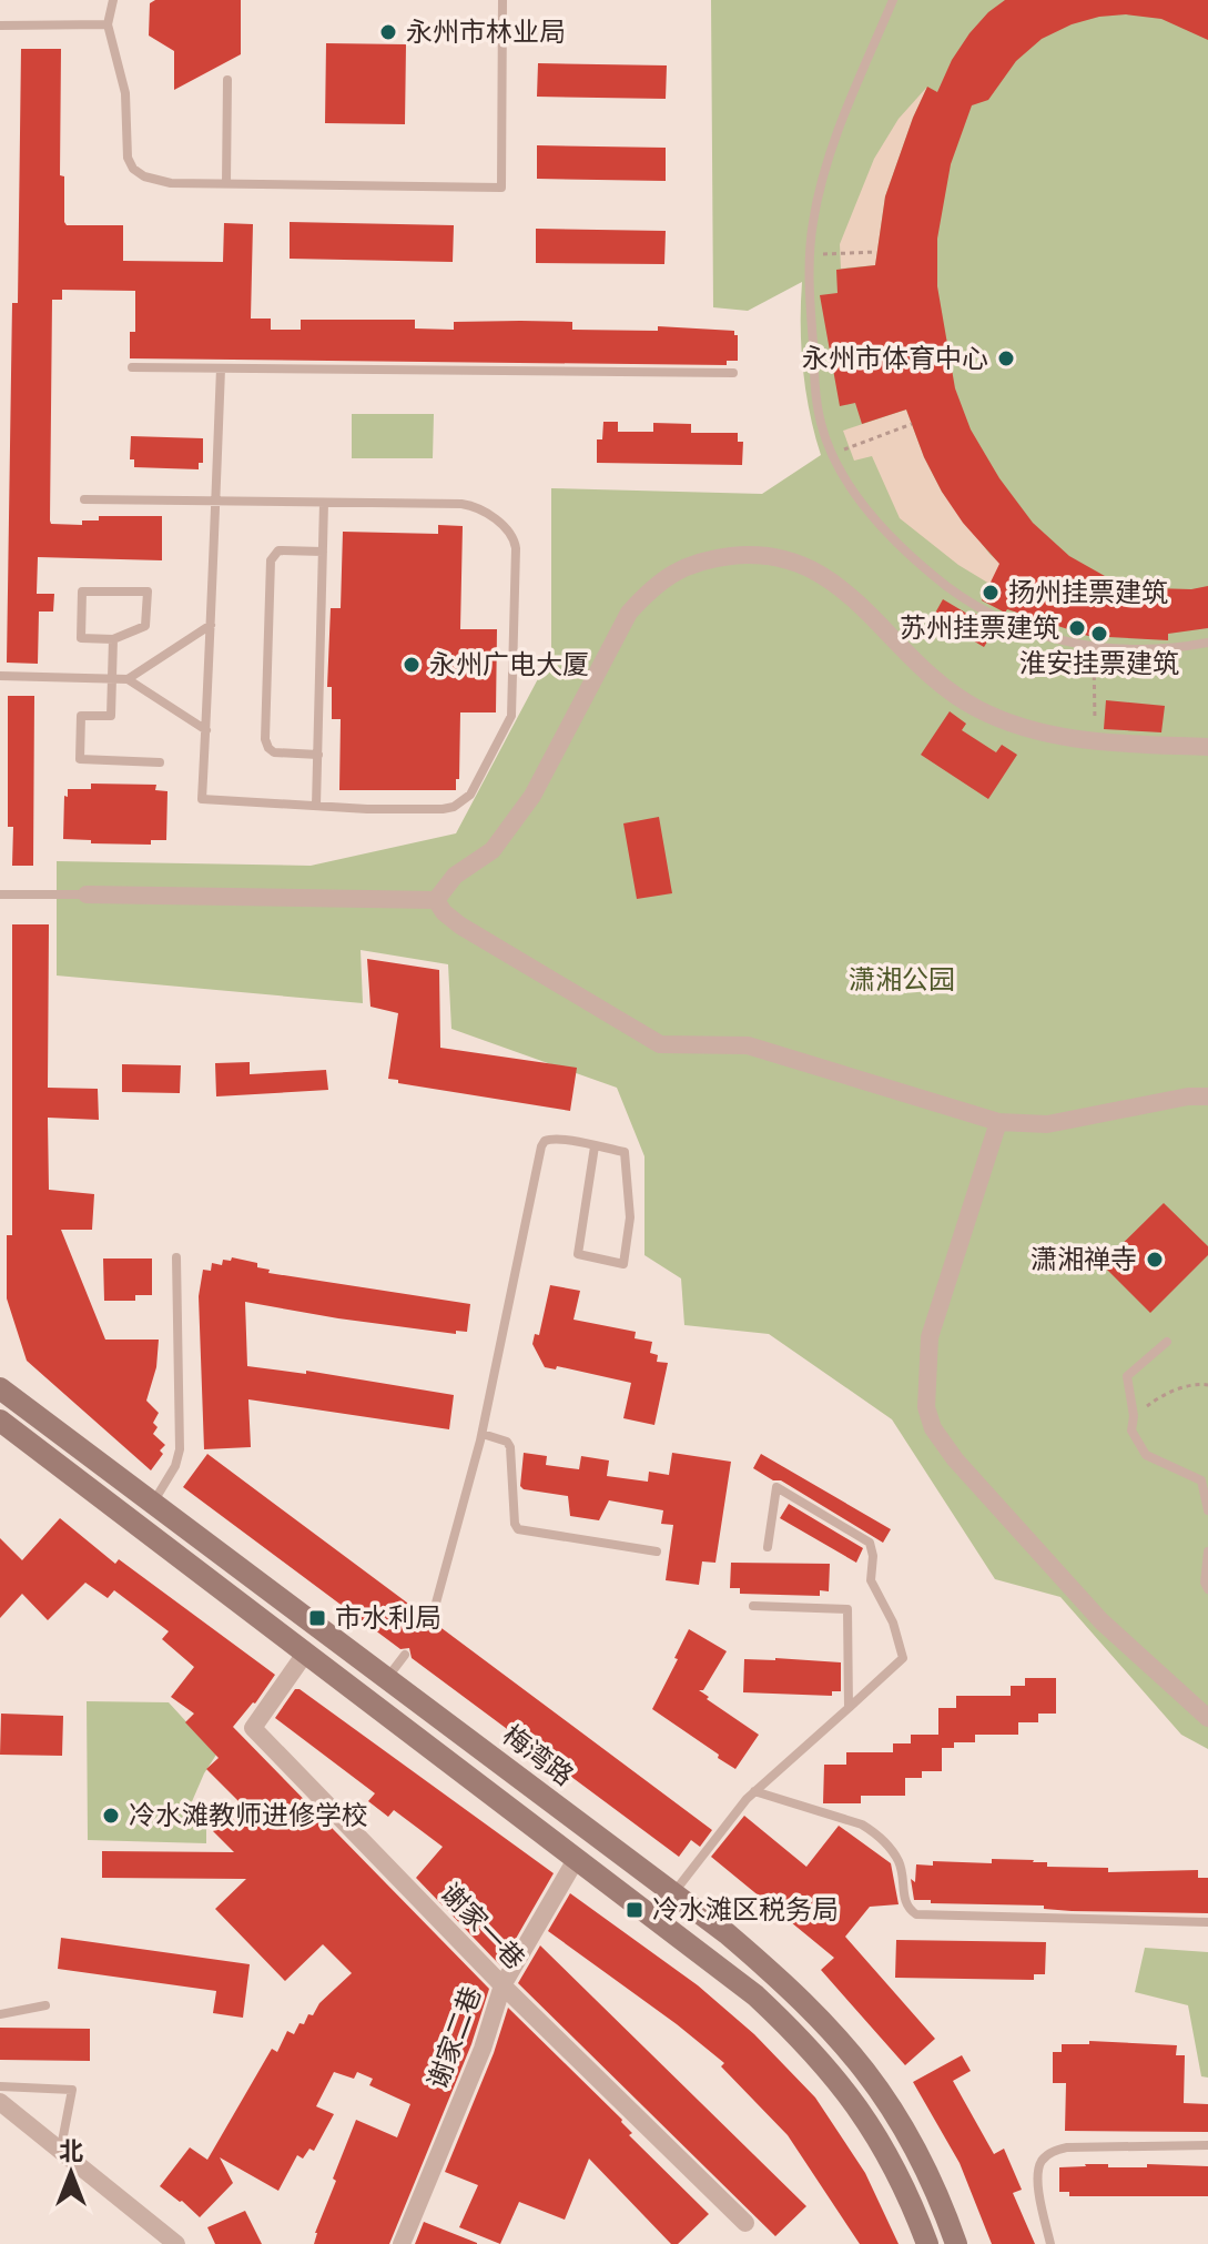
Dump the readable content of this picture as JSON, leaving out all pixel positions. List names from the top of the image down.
{
  "streets": {
    "street": ["梅湾路", "谢家一巷", "谢家二巷"]
  },
  "crossings": [
    ["谢家一巷", "谢家二巷"]
  ],
  "parks": ["潇湘公园"],
  "places": {
    "other": [
      "永州市林业局",
      "永州市体育中心",
      "扬州挂票建筑",
      "苏州挂票建筑",
      "淮安挂票建筑",
      "永州广电大厦",
      "潇湘禅寺",
      "冷水滩教师进修学校"
    ],
    "transit": ["市水利局", "冷水滩区税务局"]
  },
  "north": "top"
}
